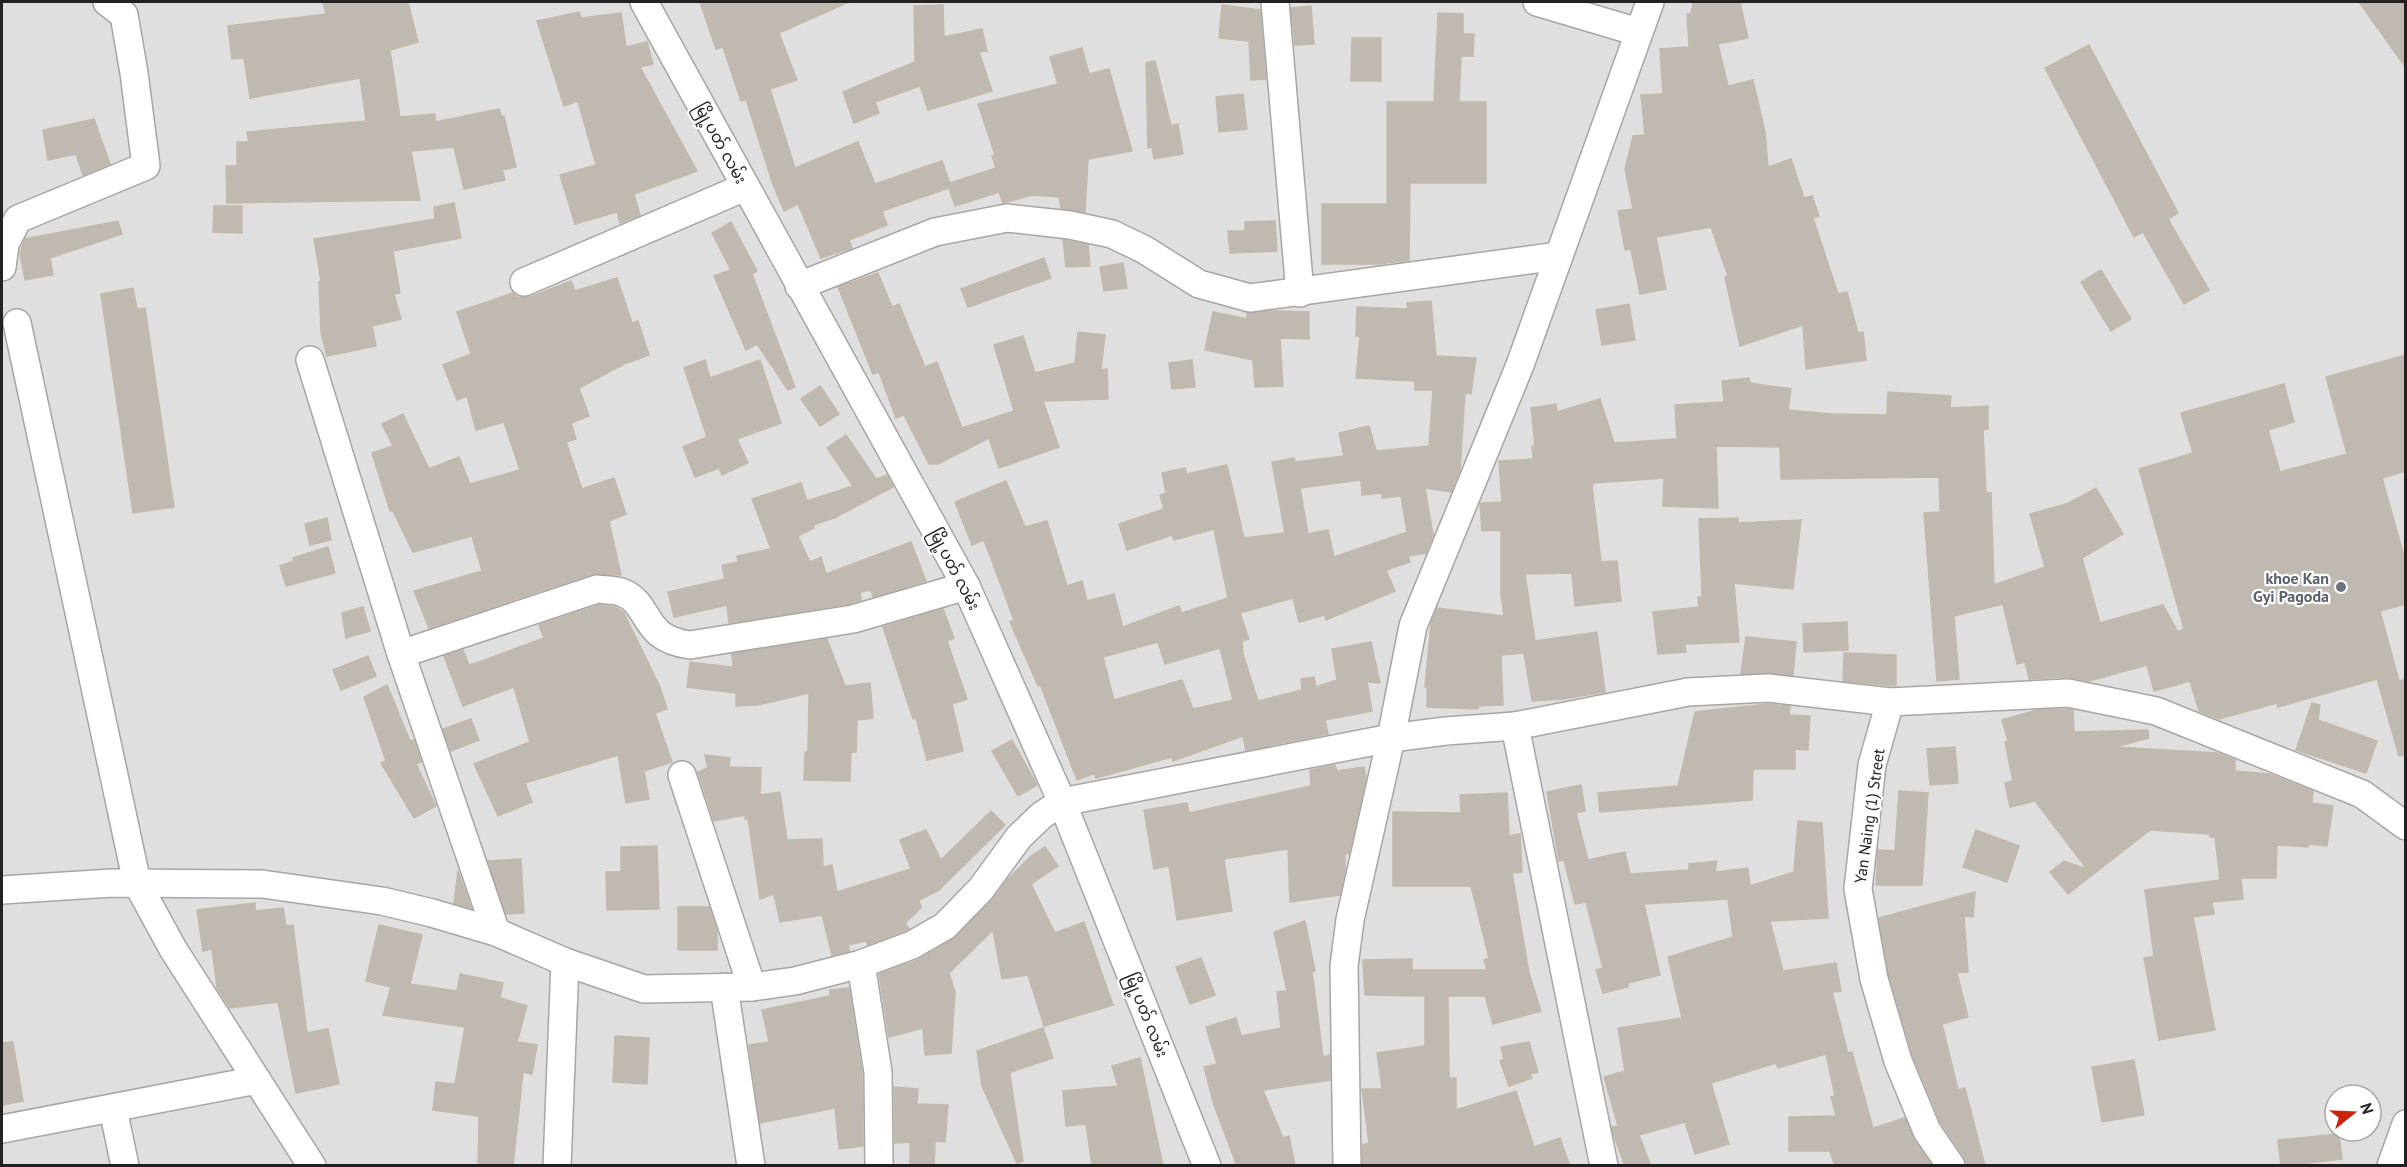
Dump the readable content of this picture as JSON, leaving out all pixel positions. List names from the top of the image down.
{
  "streets": {
    "street": ["မြို့ပတ် လမ်း", "Yan Naing (1) Street"]
  },
  "places": ["khoe Kan Gyi Pagoda"],
  "north": "right"
}
